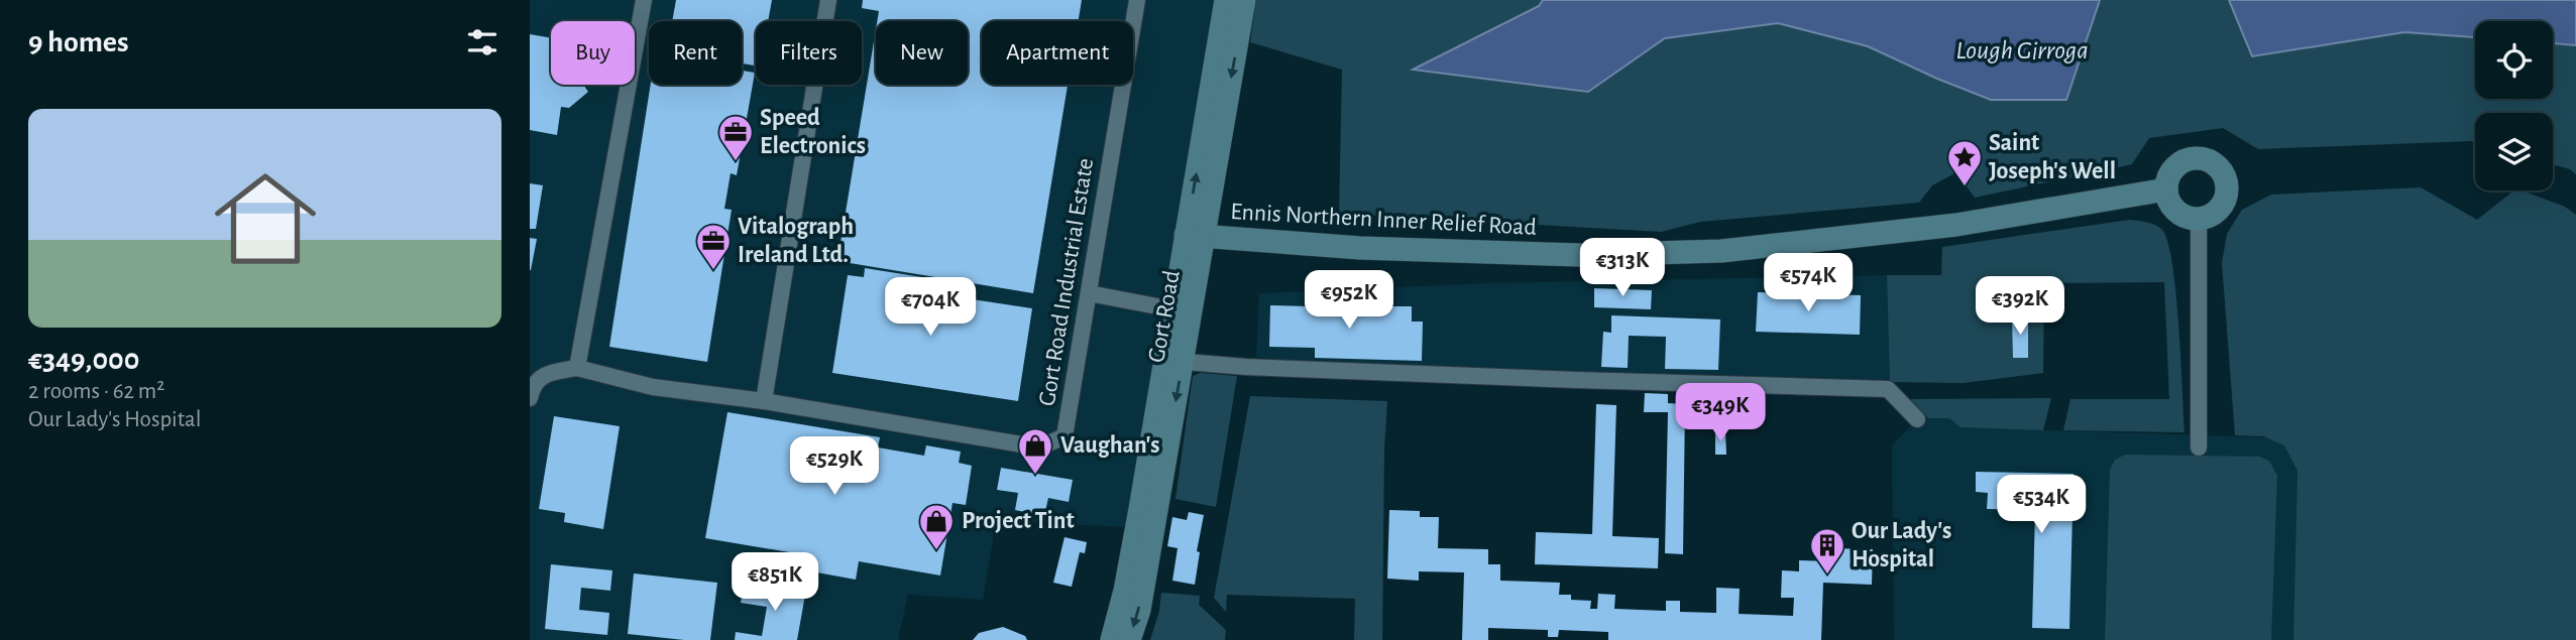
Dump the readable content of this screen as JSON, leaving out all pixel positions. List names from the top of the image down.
{
  "streets": {
    "main road": ["Ennis Northern Inner Relief Road", "Gort Road"],
    "street": ["Gort Road Industrial Estate"]
  },
  "crossings": [
    ["Ennis Northern Inner Relief Road", "Gort Road"]
  ],
  "water": ["Lough Girroga"],
  "places": {
    "office": ["Speed Electronics", "Vitalograph Ireland Ltd."],
    "place": ["Saint Joseph's Well"],
    "shop": ["Vaughan's", "Project Tint"],
    "building": ["Our Lady's Hospital"]
  },
  "page": {
    "heading": "9 homes",
    "chip": [
      "Buy",
      "Rent",
      "Filters",
      "New",
      "Apartment"
    ],
    "list": [
      {
        "name": "€349,000",
        "note": "2 rooms · 62 m² · Our Lady's Hospital"
      }
    ],
    "price": [
      "€313K",
      "€574K",
      "€952K",
      "€392K",
      "€704K",
      "€349K",
      "€529K",
      "€534K",
      "€851K"
    ]
  }
}
